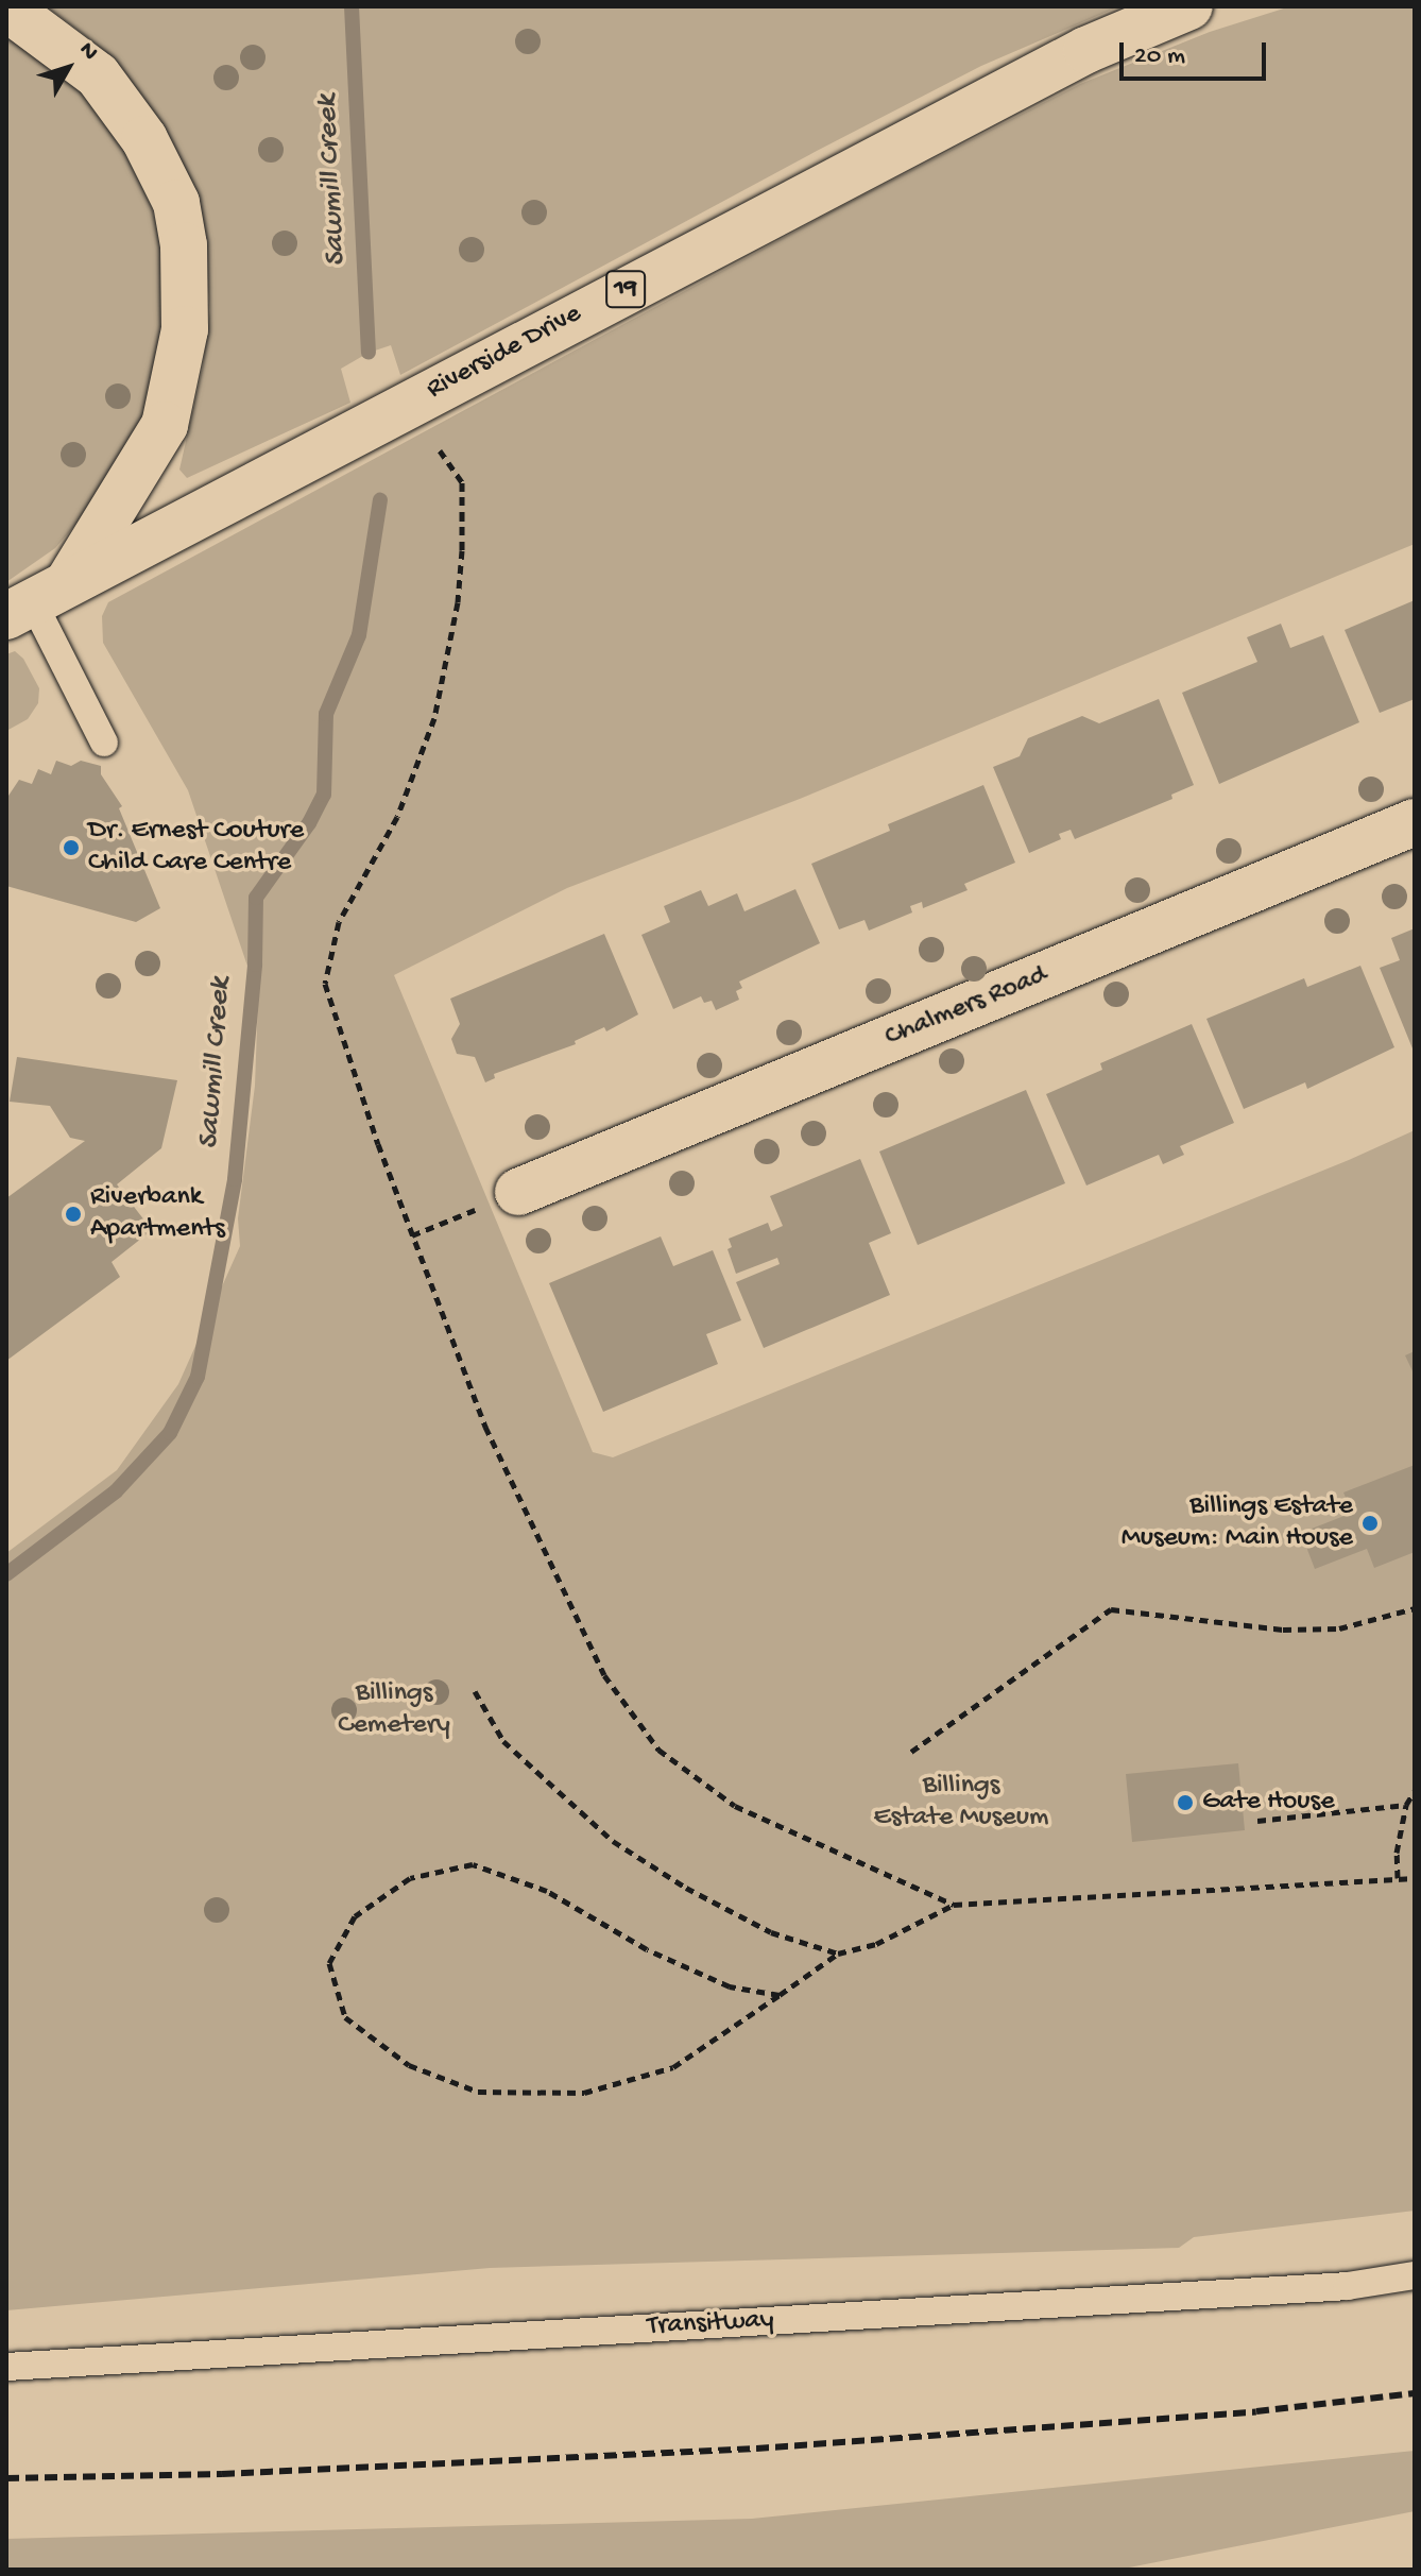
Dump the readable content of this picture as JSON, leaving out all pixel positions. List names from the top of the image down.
{
  "streets": {
    "main road": ["19", "Riverside Drive", "Chalmers Road"],
    "lane": ["Transitway"]
  },
  "water": ["Sawmill Creek"],
  "parks": ["Billings Cemetery", "Billings Estate Museum"],
  "places": [
    "Dr. Ernest Couture Child Care Centre",
    "Riverbank Apartments",
    "Billings Estate Museum: Main House",
    "Gate House"
  ],
  "scale_bar": "20 m",
  "north": "top right"
}
